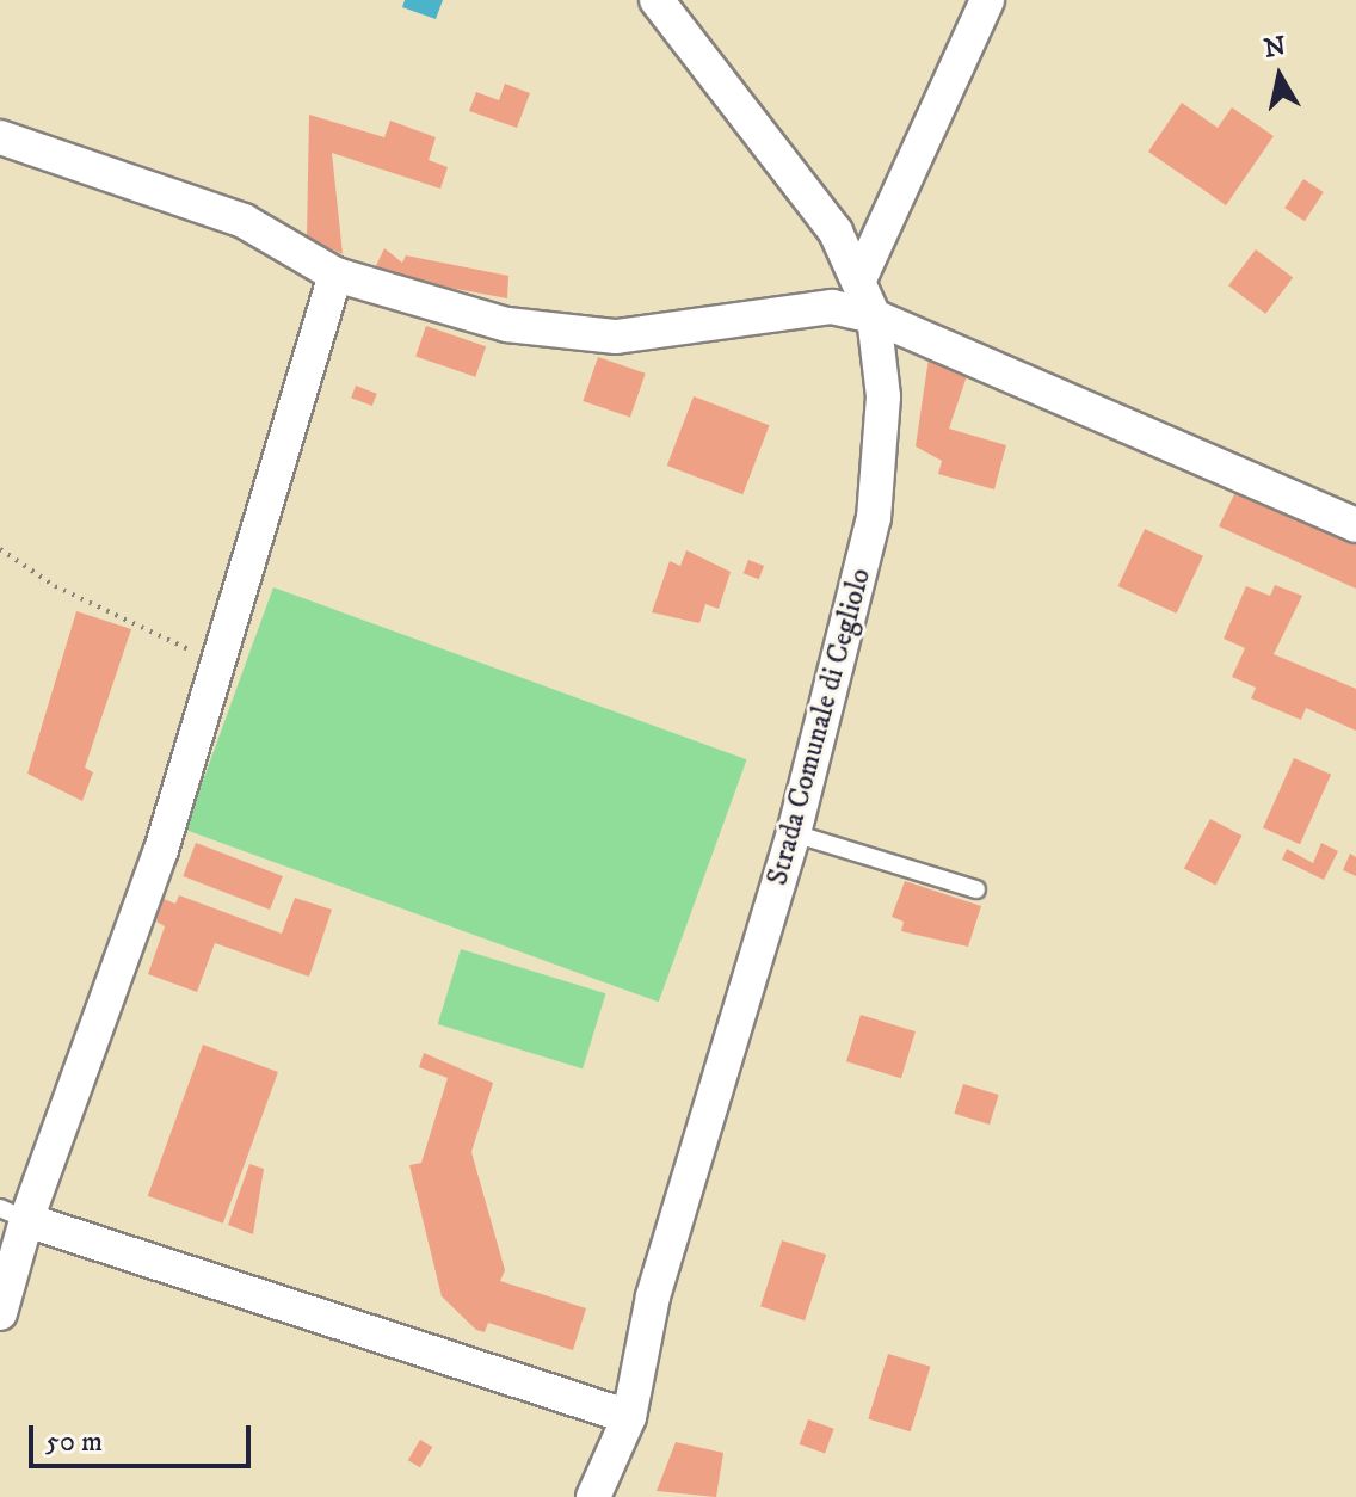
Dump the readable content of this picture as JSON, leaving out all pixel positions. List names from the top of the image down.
{
  "streets": {
    "street": ["Strada Comunale di Cegliolo"]
  },
  "scale_bar": "50 m",
  "north": "top"
}
